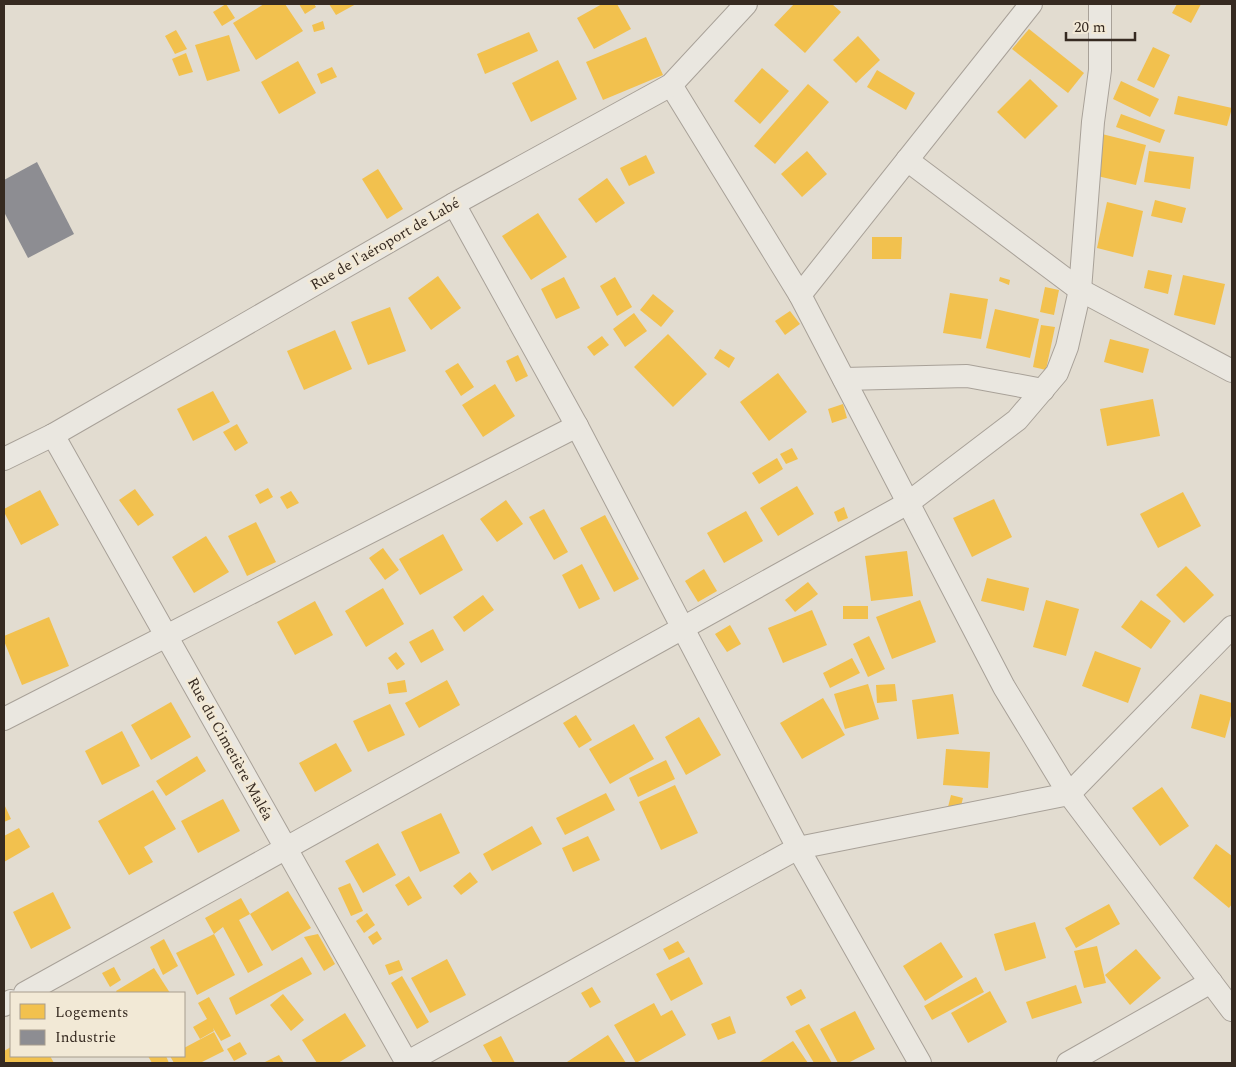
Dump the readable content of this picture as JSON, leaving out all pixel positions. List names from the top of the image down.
{
  "streets": {
    "street": ["Rue de l'aéroport de Labé", "Rue du Cimetière Maléa"]
  },
  "crossings": [
    ["Rue de l'aéroport de Labé", "Rue du Cimetière Maléa"]
  ],
  "legend": ["Logements", "Industrie"],
  "scale_bar": "20 m"
}
